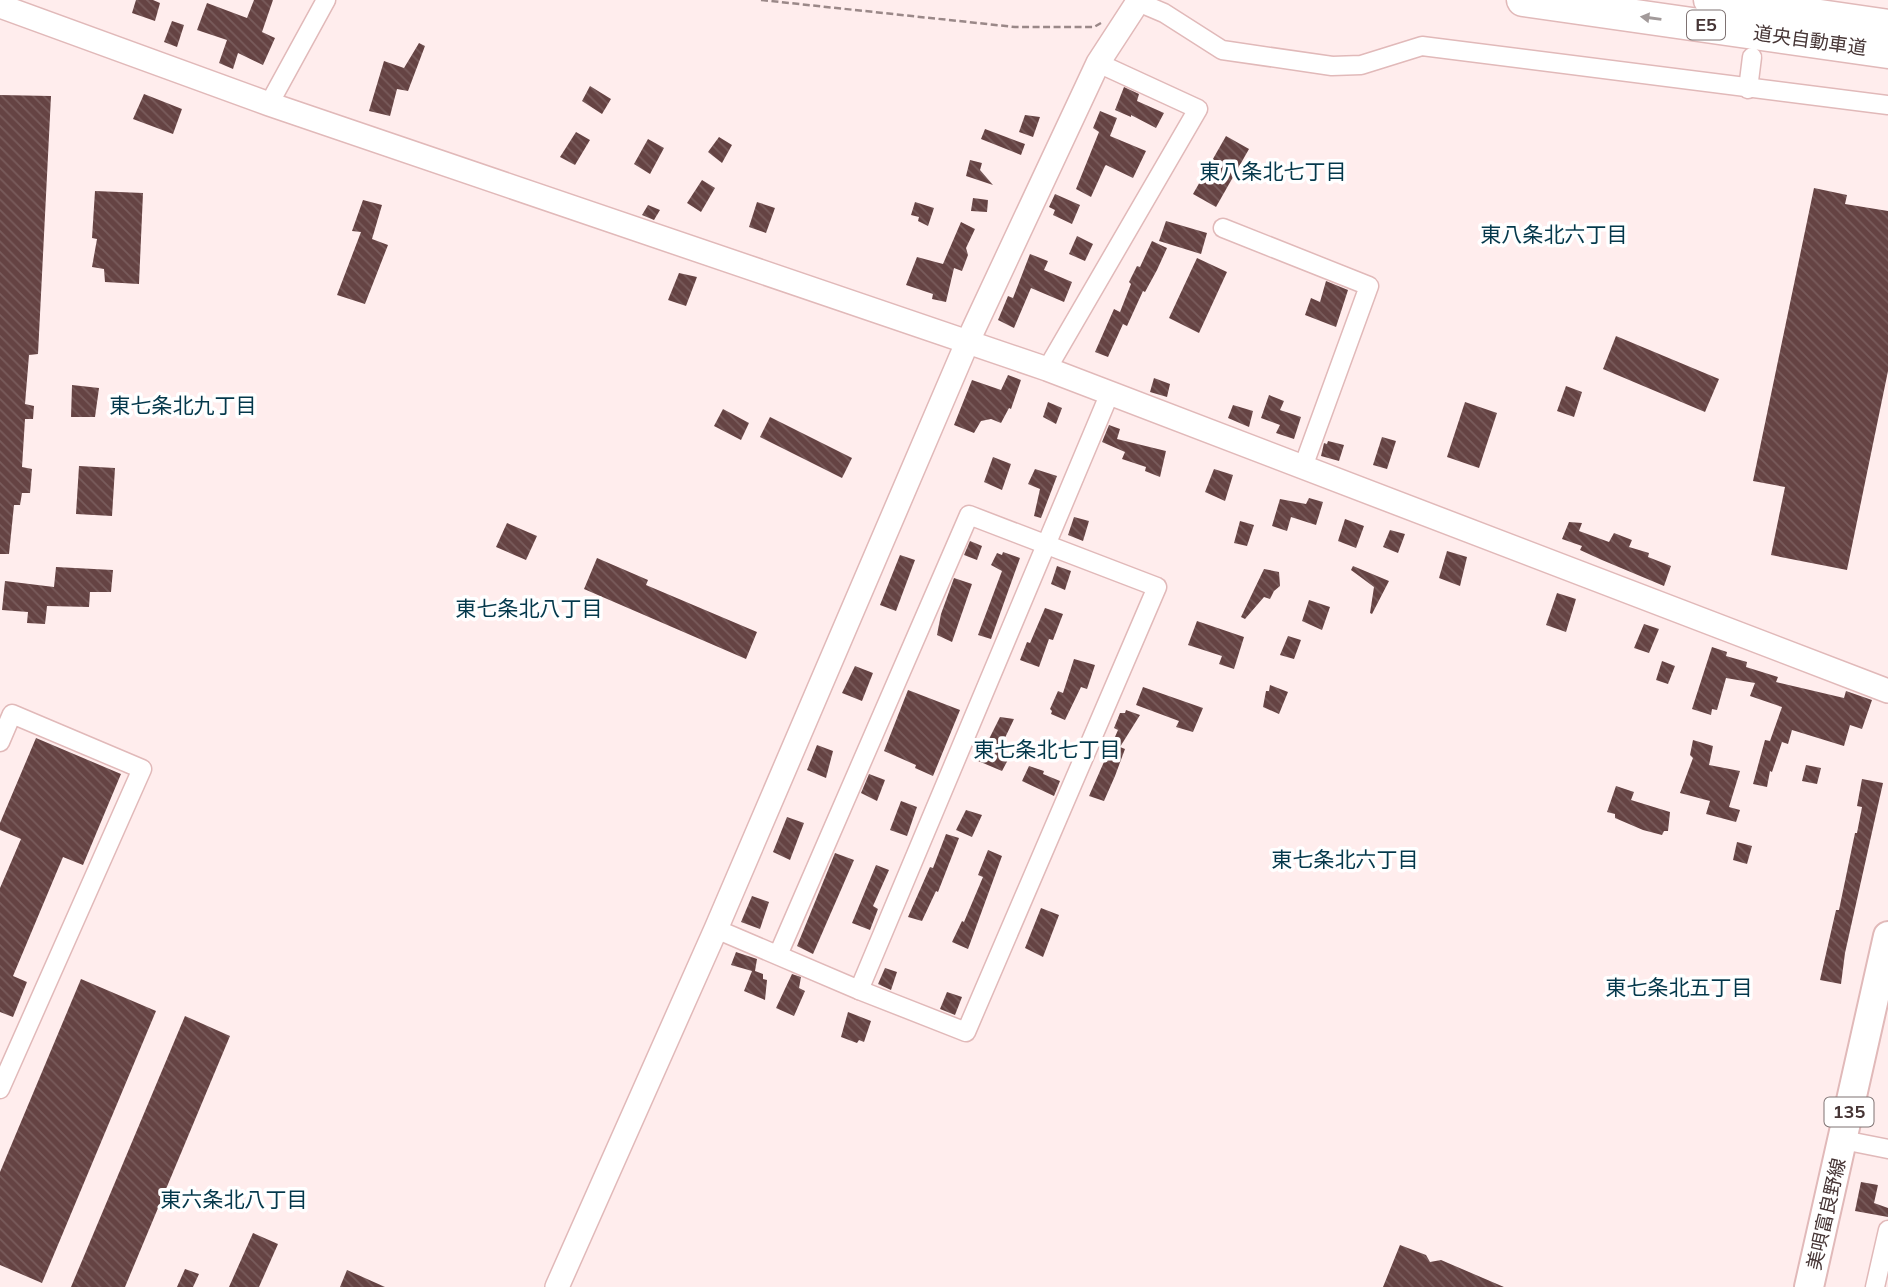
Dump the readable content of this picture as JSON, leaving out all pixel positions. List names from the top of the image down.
{
  "streets": {
    "highway": ["E5", "道央自動車道"],
    "main road": ["135", "美唄富良野線"]
  },
  "districts": [
    "東八条北七丁目",
    "東八条北六丁目",
    "東七条北九丁目",
    "東七条北八丁目",
    "東七条北七丁目",
    "東七条北六丁目",
    "東七条北五丁目",
    "東六条北八丁目"
  ]
}
